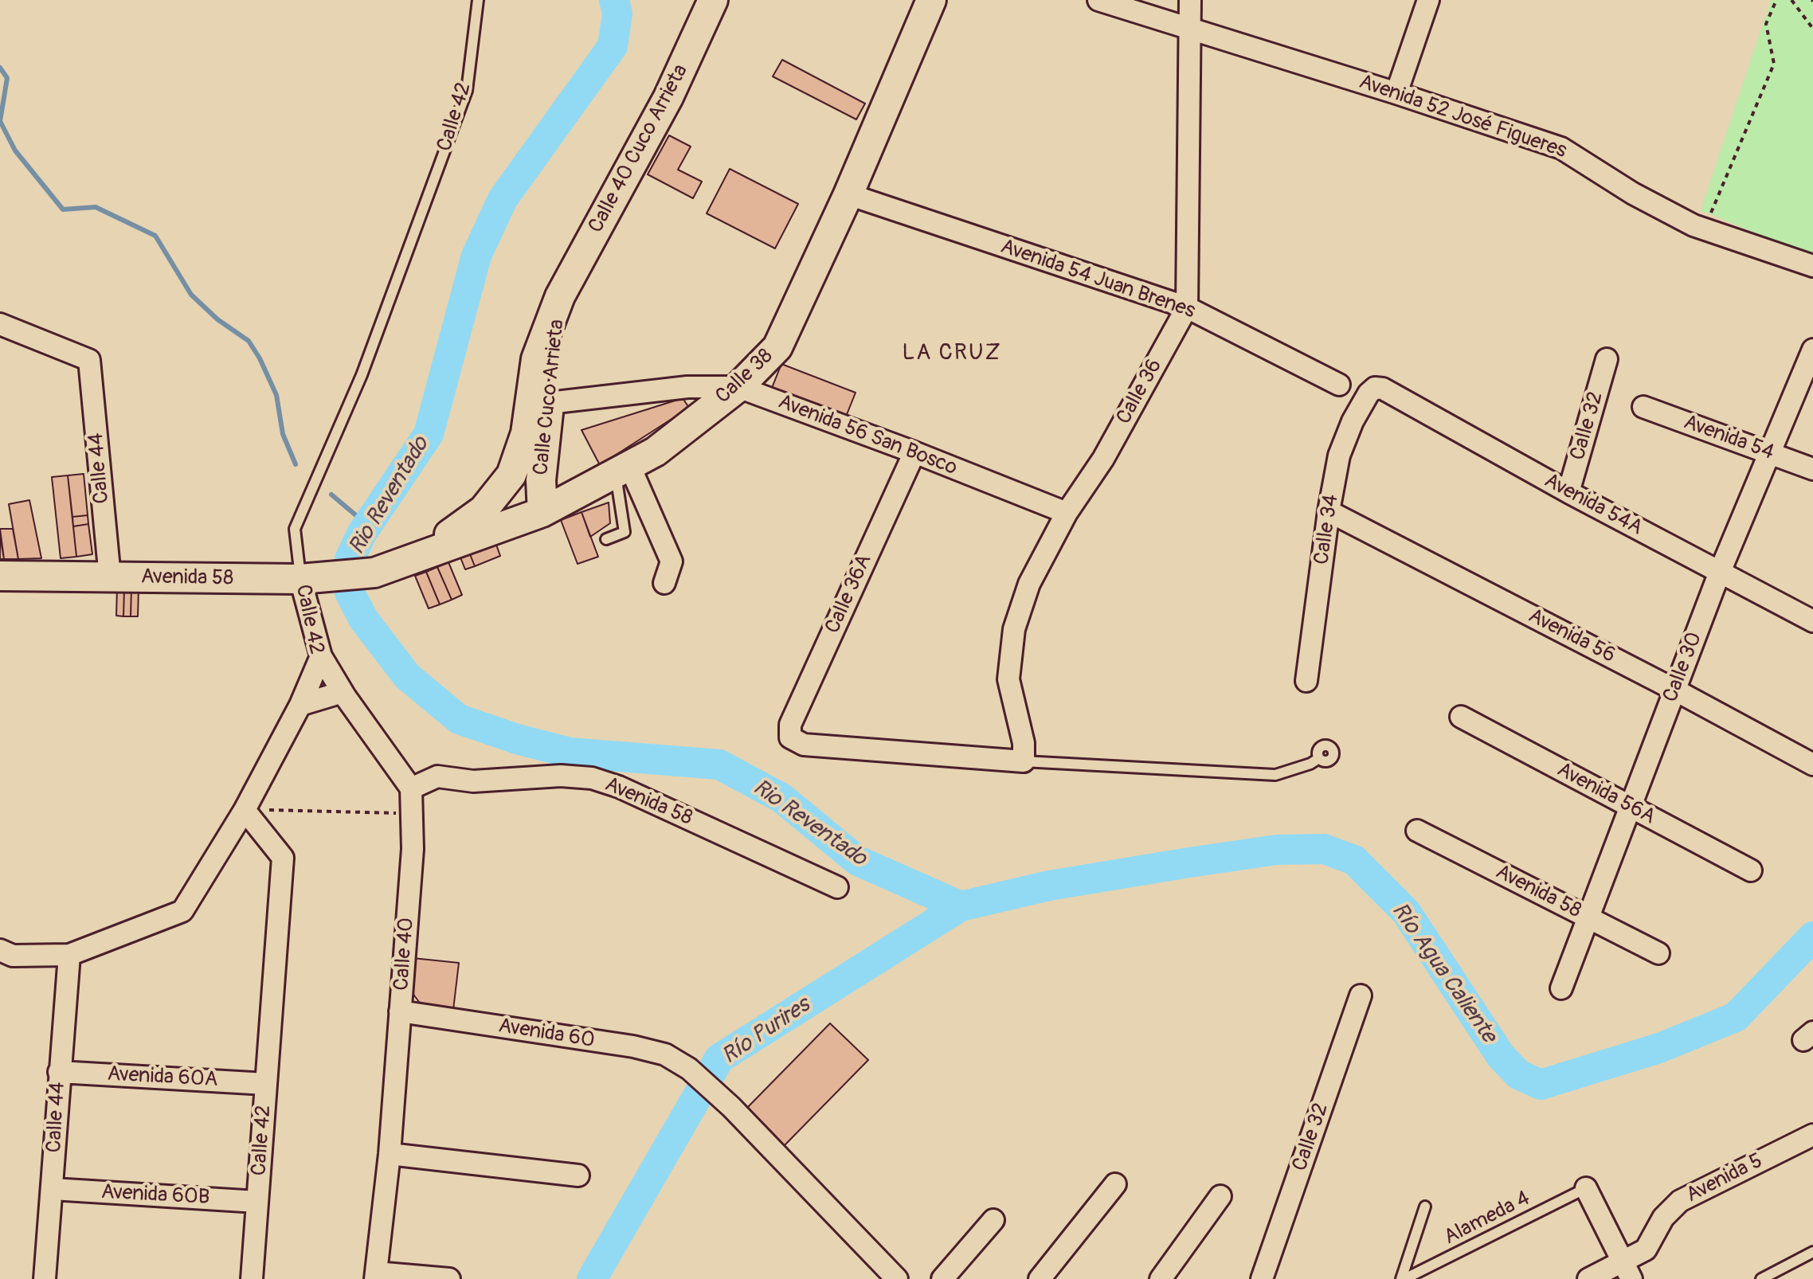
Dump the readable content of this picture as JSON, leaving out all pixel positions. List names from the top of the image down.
{
  "streets": {
    "main road": [
      "Calle 40 Cuco Arrieta",
      "Calle 38",
      "Calle Cuco Arrieta",
      "Avenida 58"
    ],
    "street": [
      "Calle 42",
      "Avenida 52 José Figueres",
      "Avenida 54 Juan Brenes",
      "Calle 36",
      "Calle 32",
      "Avenida 56 San Bosco",
      "Avenida 54",
      "Calle 44",
      "Avenida 54A",
      "Calle 34",
      "Calle 36A",
      "Avenida 56",
      "Calle 30",
      "Avenida 56A",
      "Calle 40",
      "Avenida 60",
      "Avenida 60A",
      "Avenida 5",
      "Avenida 60B"
    ],
    "lane": ["Alameda 4"]
  },
  "crossings": [
    ["Calle 42", "Avenida 58"],
    ["Calle 42", "Avenida 60A"],
    ["Calle 42", "Avenida 60B"],
    ["Avenida 52 José Figueres", "Calle 36"],
    ["Calle 40 Cuco Arrieta", "Calle Cuco Arrieta"],
    ["Avenida 54 Juan Brenes", "Calle 38"],
    ["Avenida 54 Juan Brenes", "Calle 36"],
    ["Calle 38", "Calle Cuco Arrieta"],
    ["Calle 38", "Avenida 56 San Bosco"],
    ["Calle 38", "Avenida 58"],
    ["Calle 36", "Avenida 56 San Bosco"],
    ["Calle 36", "Calle 36A"],
    ["Calle Cuco Arrieta", "Avenida 56 San Bosco"],
    ["Calle Cuco Arrieta", "Avenida 58"],
    ["Calle 32", "Avenida 54A"],
    ["Avenida 56 San Bosco", "Calle 36A"],
    ["Avenida 54", "Calle 30"],
    ["Calle 44", "Avenida 58"],
    ["Calle 44", "Avenida 60A"],
    ["Calle 44", "Avenida 60B"],
    ["Avenida 54A", "Calle 34"],
    ["Avenida 54A", "Calle 30"],
    ["Calle 34", "Avenida 56"],
    ["Avenida 58", "Calle 30"],
    ["Avenida 58", "Calle 40"],
    ["Avenida 56", "Calle 30"],
    ["Calle 30", "Avenida 56A"],
    ["Calle 40", "Avenida 60"]
  ],
  "districts": ["LA CRUZ"],
  "water": ["Rio Reventado", "Río Agua Caliente", "Río Purires"]
}
